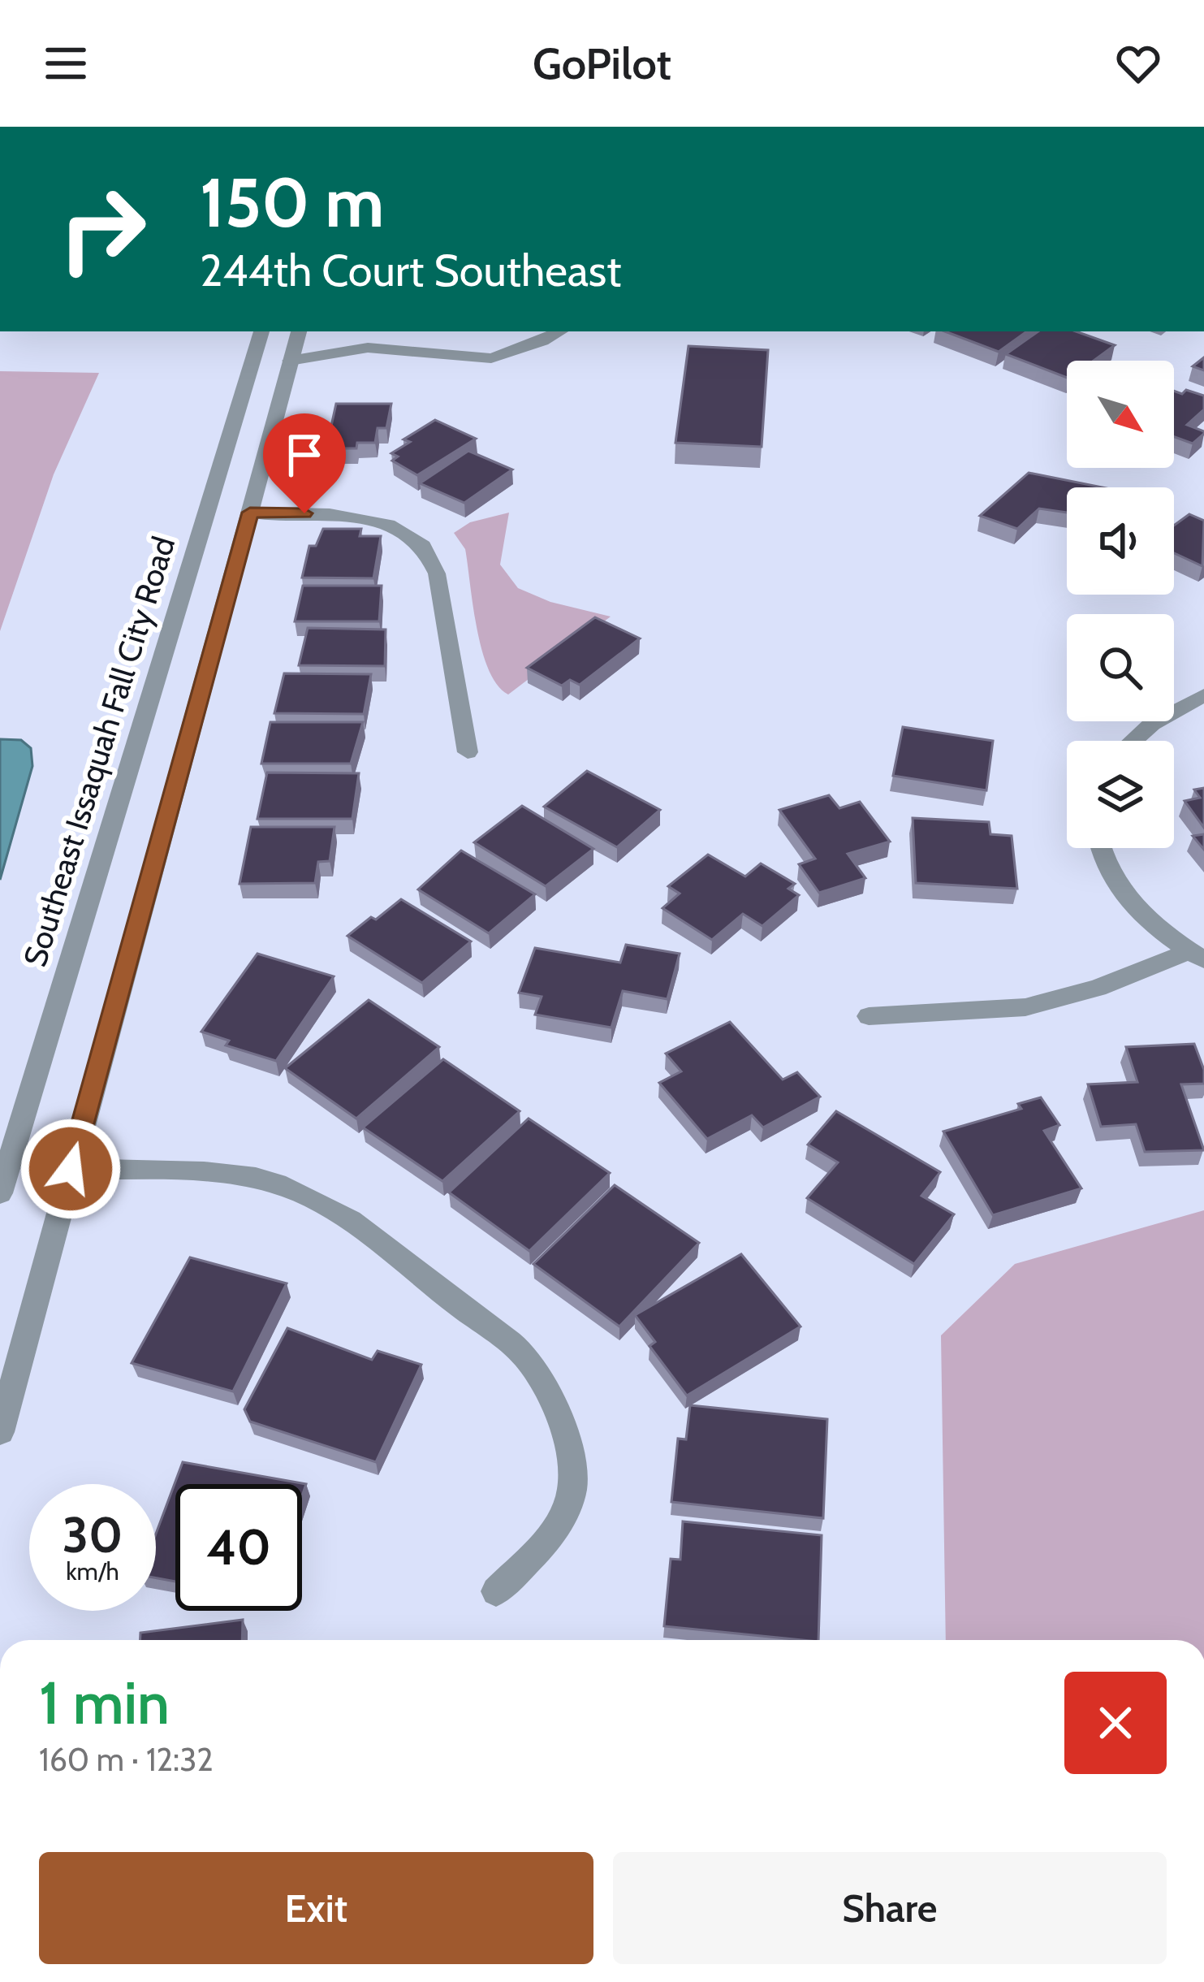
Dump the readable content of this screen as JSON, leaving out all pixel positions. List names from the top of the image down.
{
  "streets": {
    "street": ["Southeast Issaquah Fall City Road"]
  },
  "north": "bottom right",
  "page": {
    "header": "GoPilot",
    "turn": ["150 m", "244th Court Southeast"],
    "speed": "30 km/h",
    "limit": "40",
    "heading": ["1 min", "160 m · 12:32"],
    "buttons": ["Exit", "Share"]
  }
}
